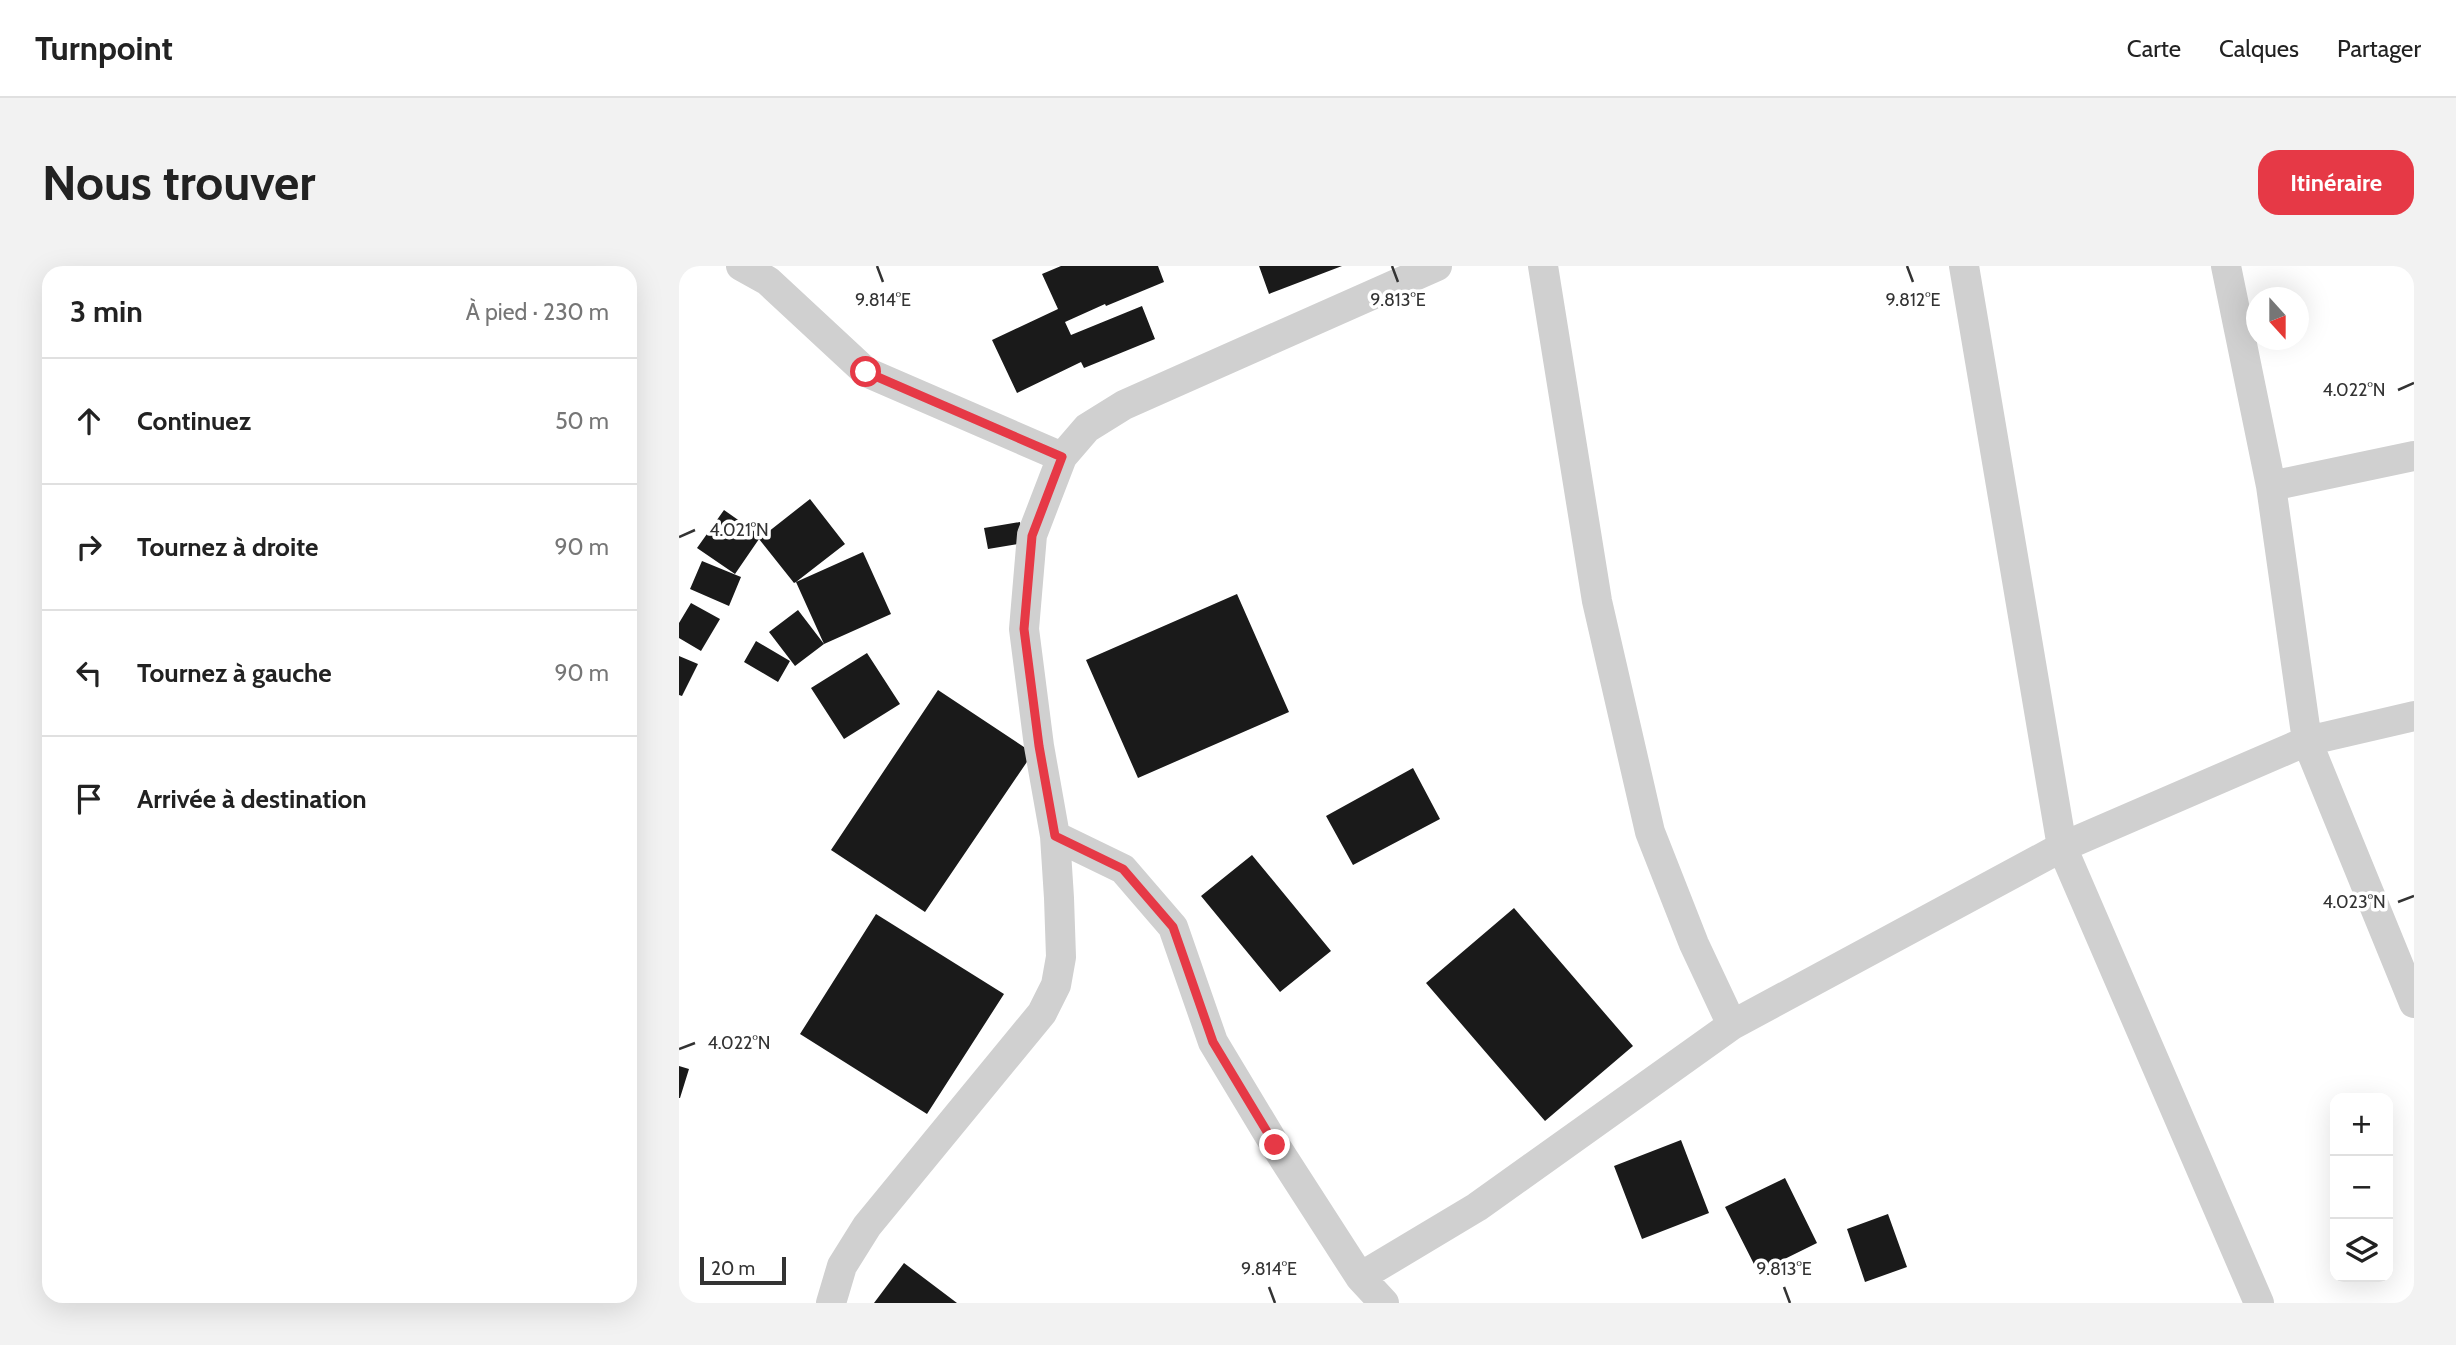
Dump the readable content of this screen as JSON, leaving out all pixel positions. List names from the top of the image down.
{
  "scale_bar": "20 m",
  "north": "bottom",
  "page": {
    "header": "Turnpoint",
    "nav": ["Carte", "Calques", "Partager"],
    "buttons": "Itinéraire",
    "title": "Nous trouver",
    "heading": ["3 min", "À pied · 230 m"],
    "list": [
      ["Continuez", "50 m"],
      ["Tournez à droite", "90 m"],
      ["Tournez à gauche", "90 m"],
      "Arrivée à destination"
    ],
    "map_buttons": ["+", "−"],
    "scale": "20 m"
  },
  "coordinates": [
    "9.812°E",
    "9.814°E",
    "9.813°E",
    "4.022°N",
    "4.021°N",
    "4.023°N"
  ]
}
